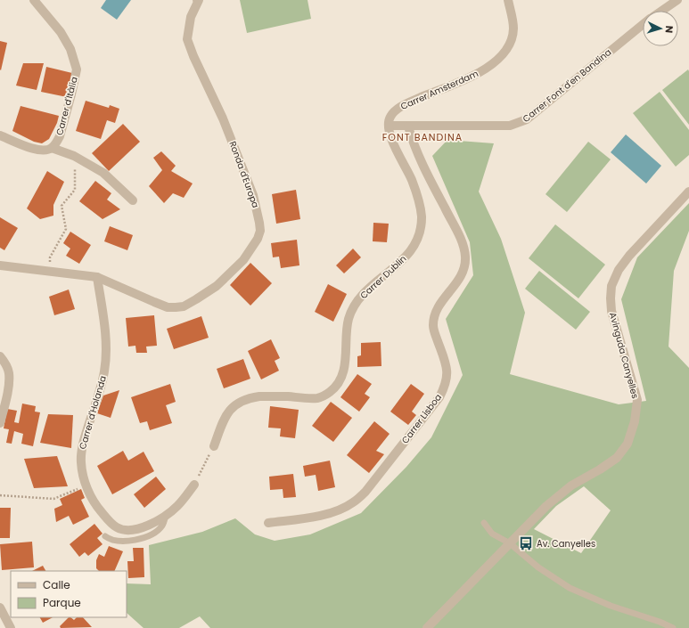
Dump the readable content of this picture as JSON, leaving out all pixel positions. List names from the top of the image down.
{
  "streets": {
    "street": [
      "Carrer Font d'en Bandina",
      "Carrer Amsterdam",
      "Carrer d'Itàlia",
      "Ronda d'Europa",
      "Carrer Dublin",
      "Avinguda Canyelles",
      "Carrer d'Holanda",
      "Carrer Lisboa"
    ]
  },
  "crossings": [
    ["Carrer Font d'en Bandina", "Carrer Amsterdam"],
    ["Carrer Font d'en Bandina", "Carrer Dublin"],
    ["Carrer Font d'en Bandina", "Carrer Lisboa"],
    ["Carrer Amsterdam", "Carrer Dublin"],
    ["Ronda d'Europa", "Carrer d'Holanda"]
  ],
  "districts": ["FONT BANDINA"],
  "places": {
    "bus stop": ["Av. Canyelles"]
  },
  "legend": ["Calle", "Parque"],
  "north": "right"
}
